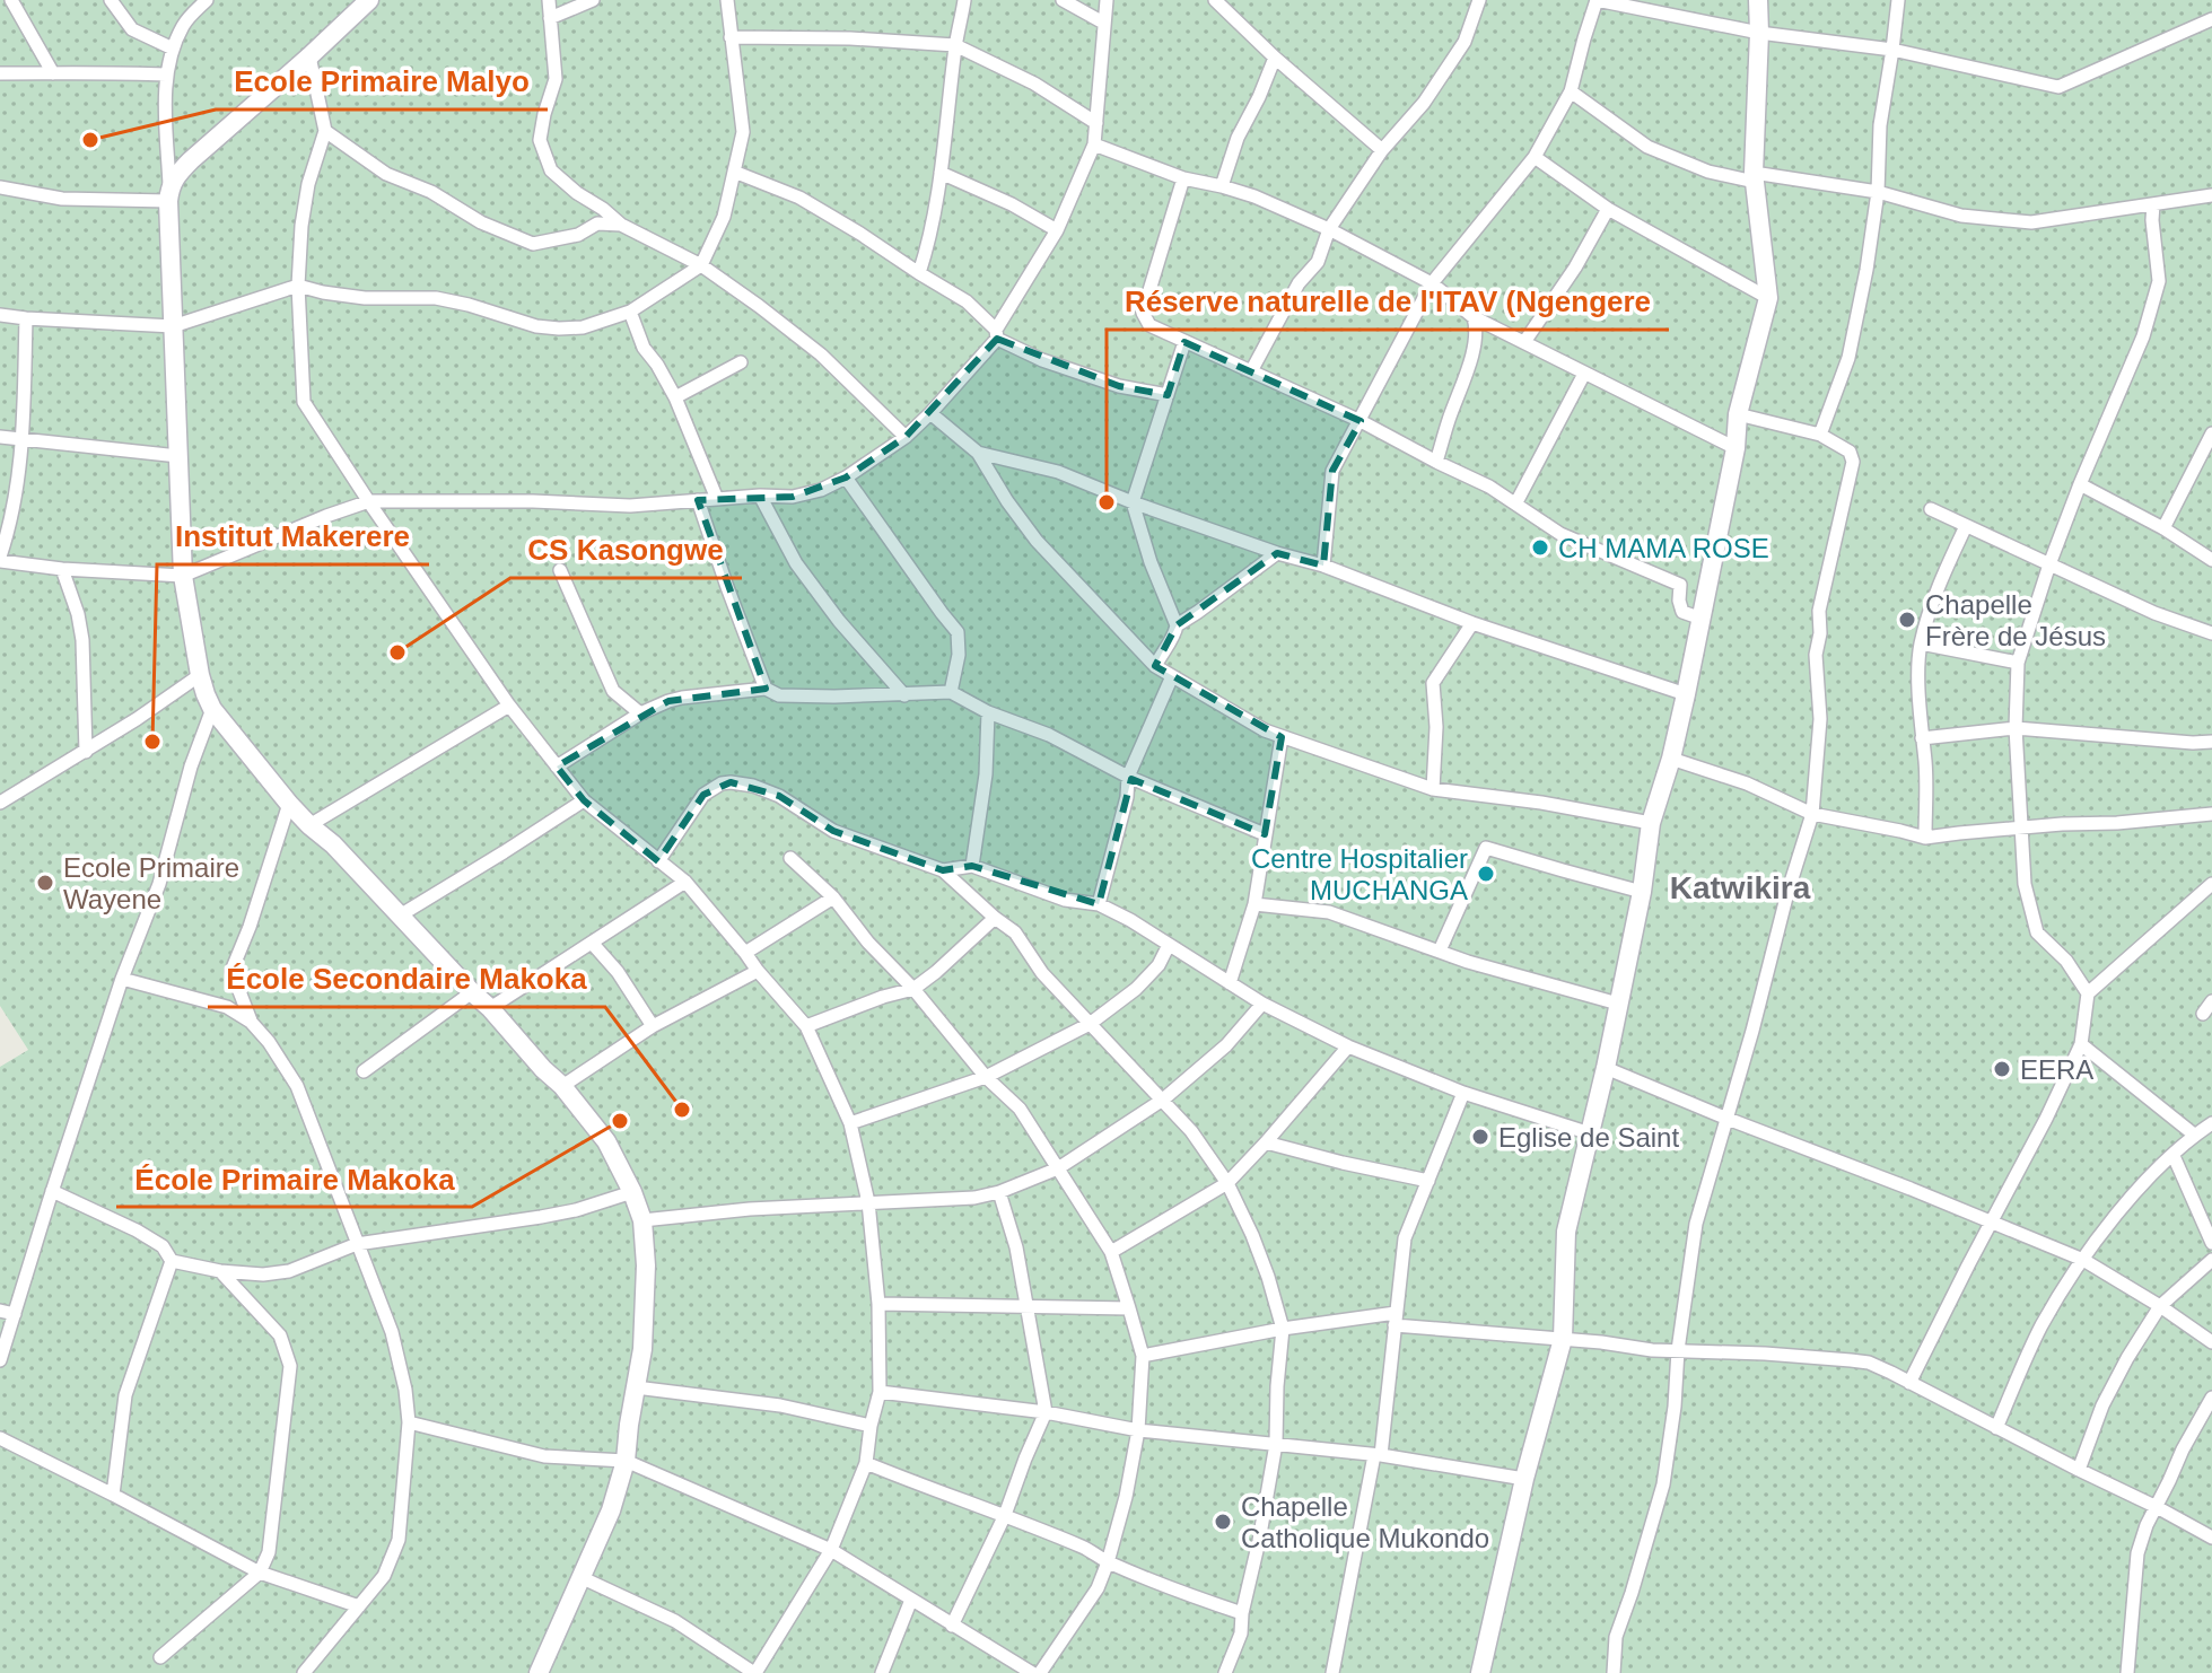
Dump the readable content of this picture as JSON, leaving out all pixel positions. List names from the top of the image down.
{
  "districts": ["Katwikira"],
  "places": [
    "Ecole Primaire Malyo",
    "Réserve naturelle de l'ITAV (Ngengere",
    "CH MAMA ROSE",
    "Chapelle Frère de Jésus",
    "CS Kasongwe",
    "Institut Makerere",
    "Centre Hospitalier MUCHANGA",
    "Ecole Primaire Wayene",
    "EERA",
    "École Secondaire Makoka",
    "École Primaire Makoka",
    "Eglise de Saint",
    "Chapelle Catholique Mukondo"
  ]
}
